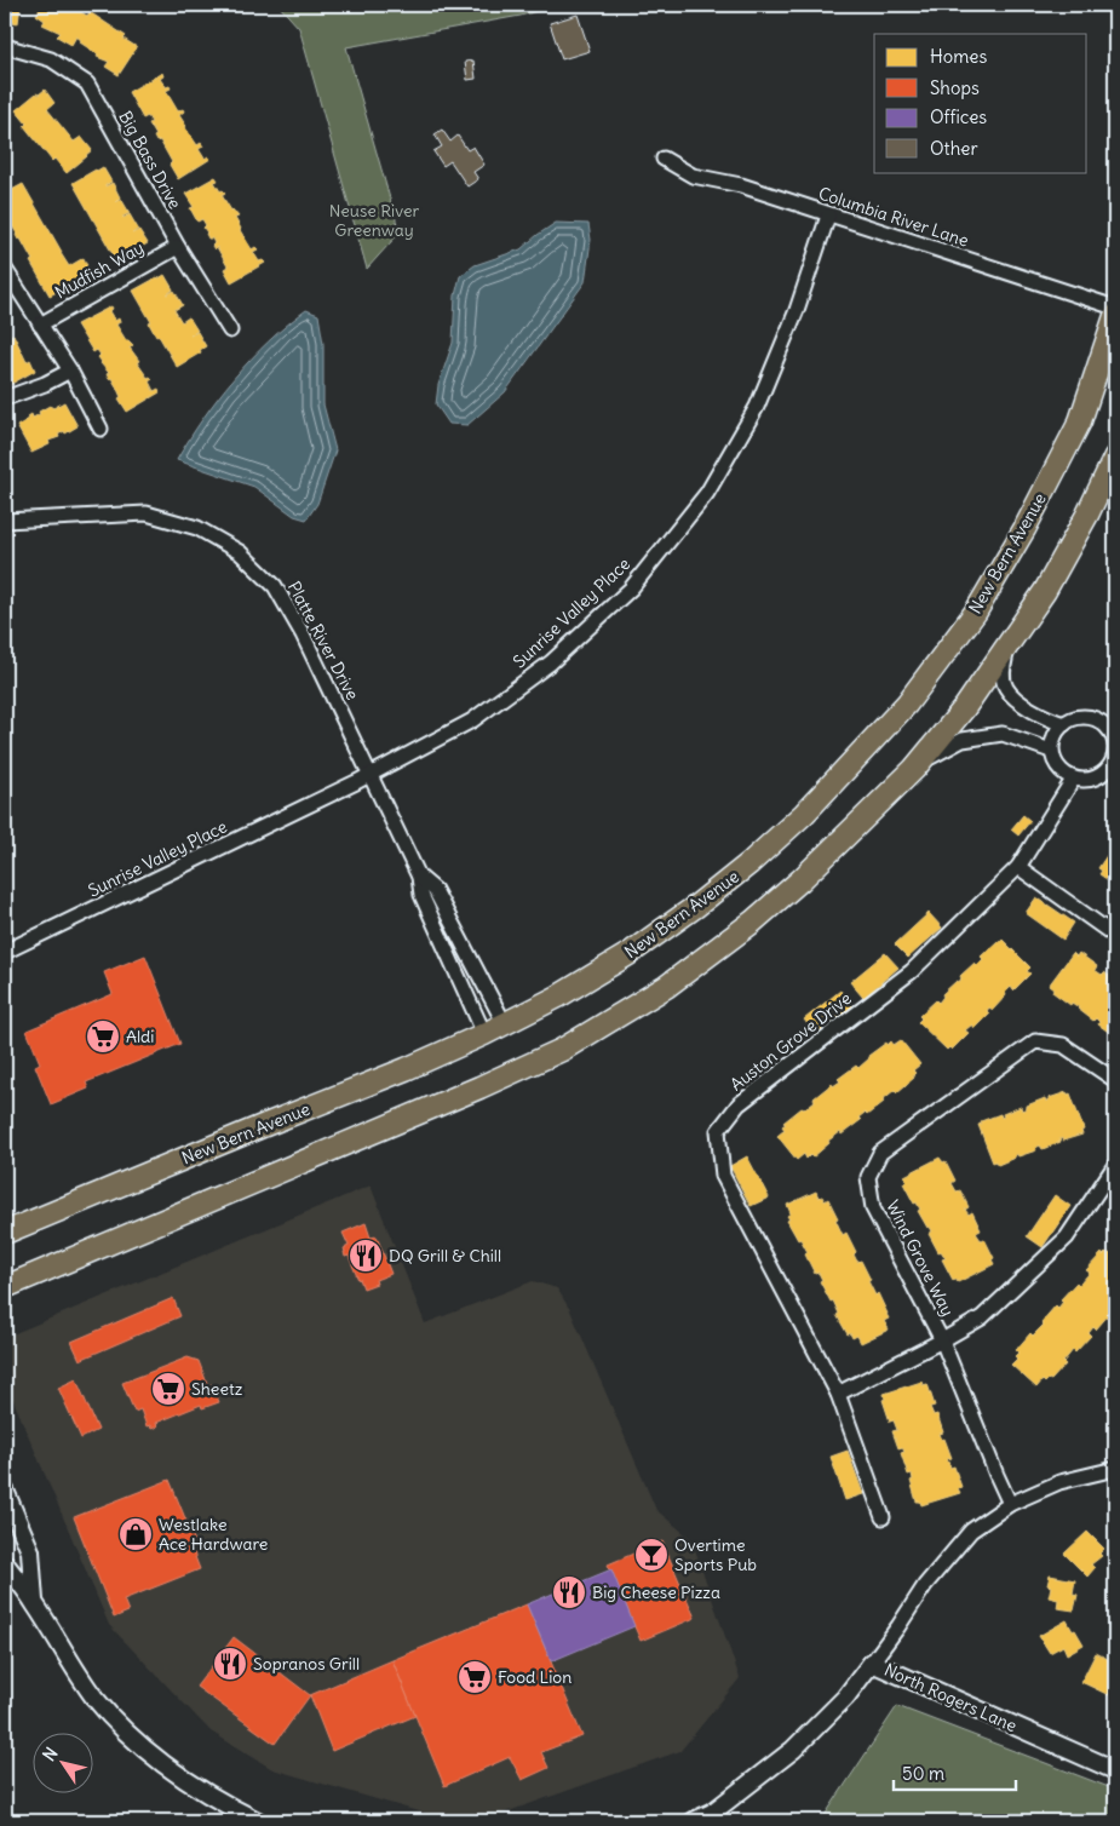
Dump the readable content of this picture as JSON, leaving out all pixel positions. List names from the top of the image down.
{
  "streets": {
    "main road": ["New Bern Avenue"],
    "street": [
      "Big Bass Drive",
      "Columbia River Lane",
      "Mudfish Way",
      "Sunrise Valley Place",
      "Platte River Drive",
      "Auston Grove Drive",
      "Wind Grove Way",
      "North Rogers Lane"
    ]
  },
  "crossings": [
    ["Big Bass Drive", "Mudfish Way"],
    ["Columbia River Lane", "Sunrise Valley Place"],
    ["New Bern Avenue", "Platte River Drive"],
    ["Sunrise Valley Place", "Platte River Drive"]
  ],
  "parks": ["Neuse River Greenway"],
  "places": {
    "supermarket": ["Aldi", "Sheetz", "Food Lion"],
    "restaurant": ["DQ Grill & Chill", "Big Cheese Pizza", "Sopranos Grill"],
    "shop": ["Westlake Ace Hardware"],
    "bar": ["Overtime Sports Pub"]
  },
  "legend": [
    "Homes",
    "Shops",
    "Offices",
    "Other"
  ],
  "scale_bar": "50 m",
  "north": "top left"
}
